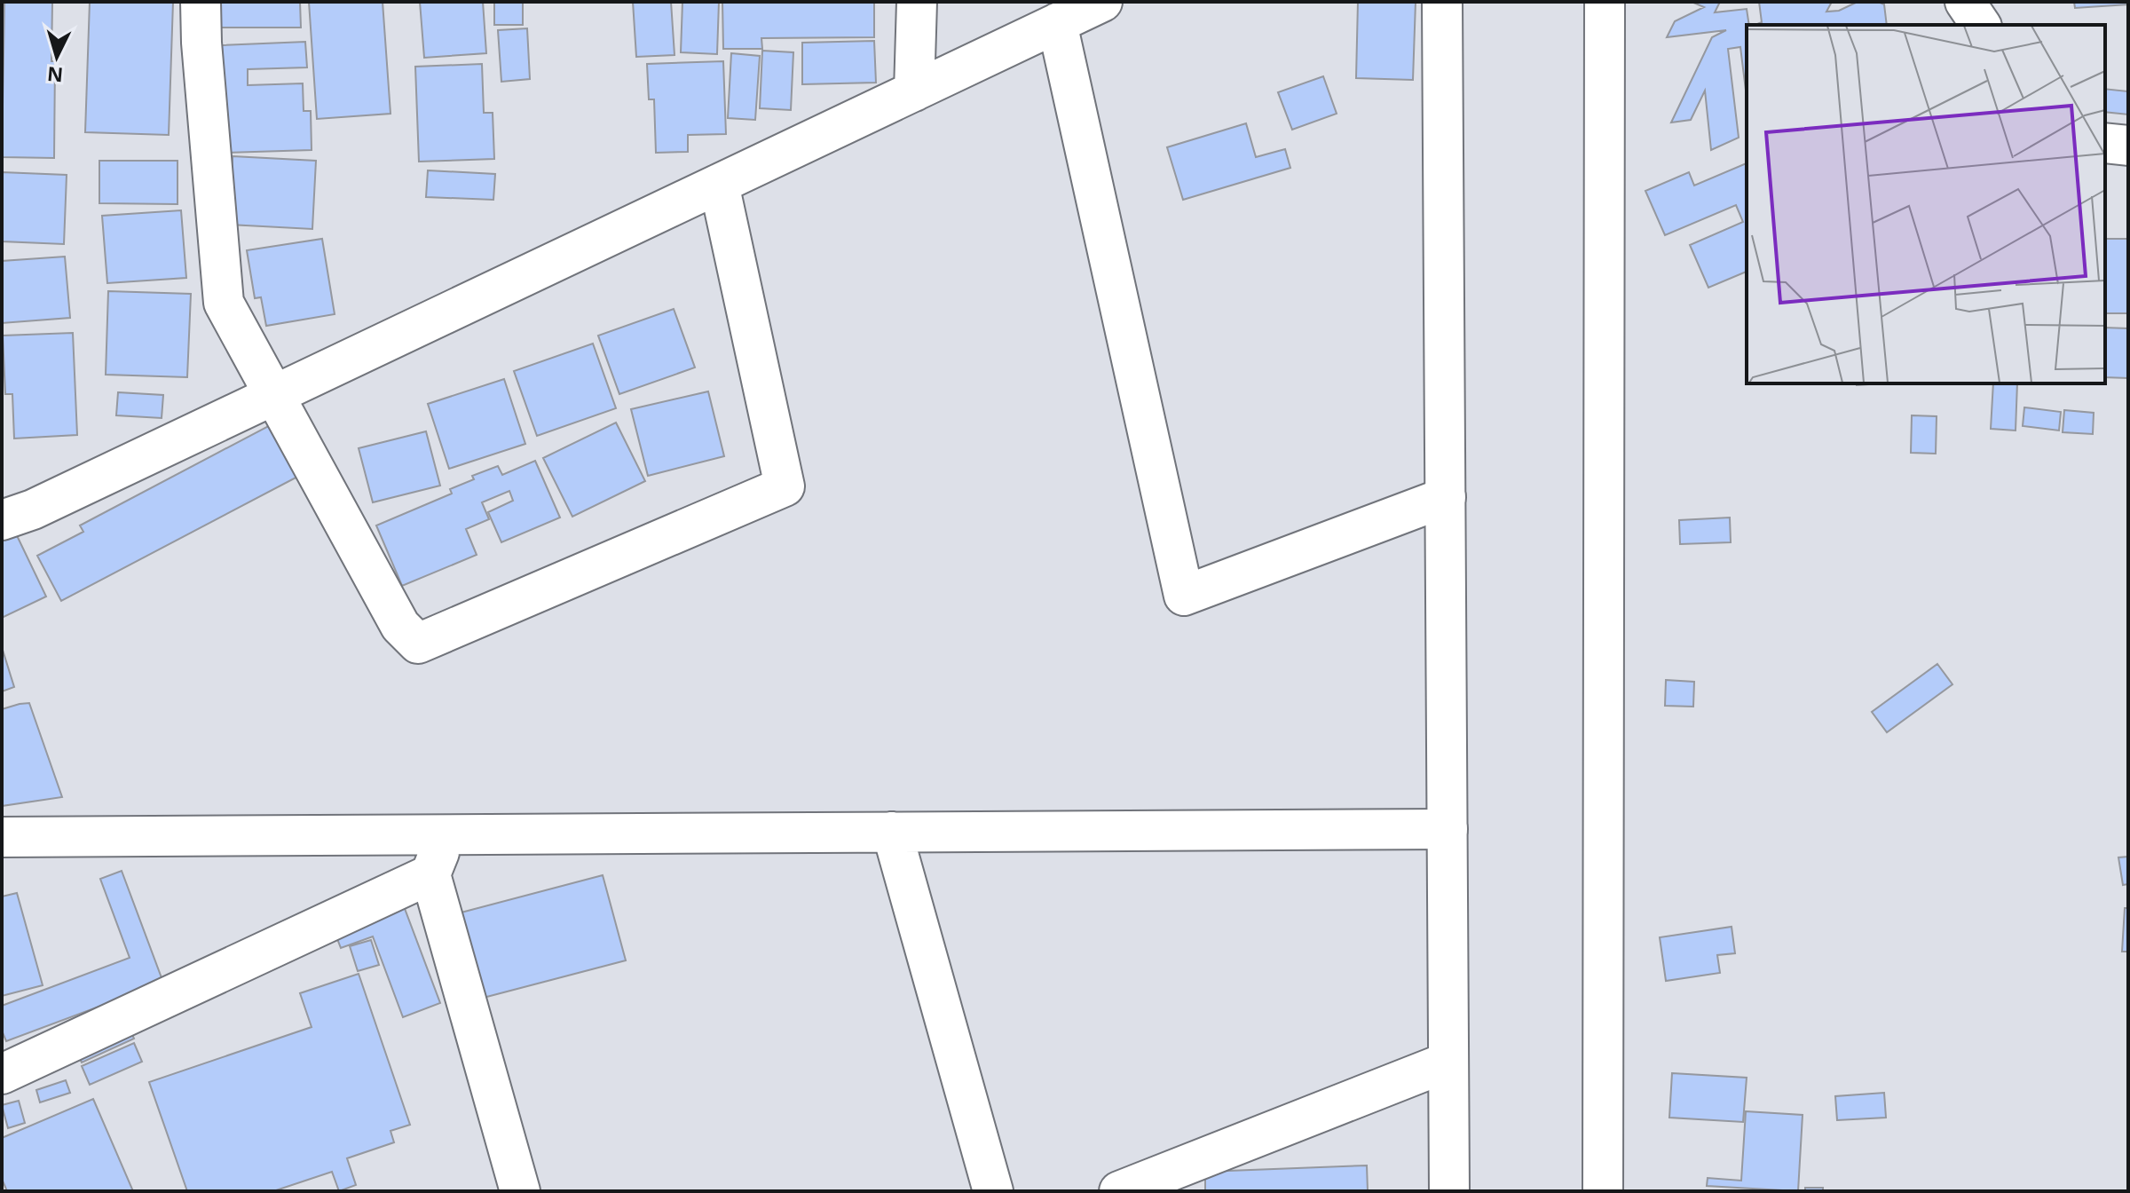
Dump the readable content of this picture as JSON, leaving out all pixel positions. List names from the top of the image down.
{
  "north": "bottom"
}
